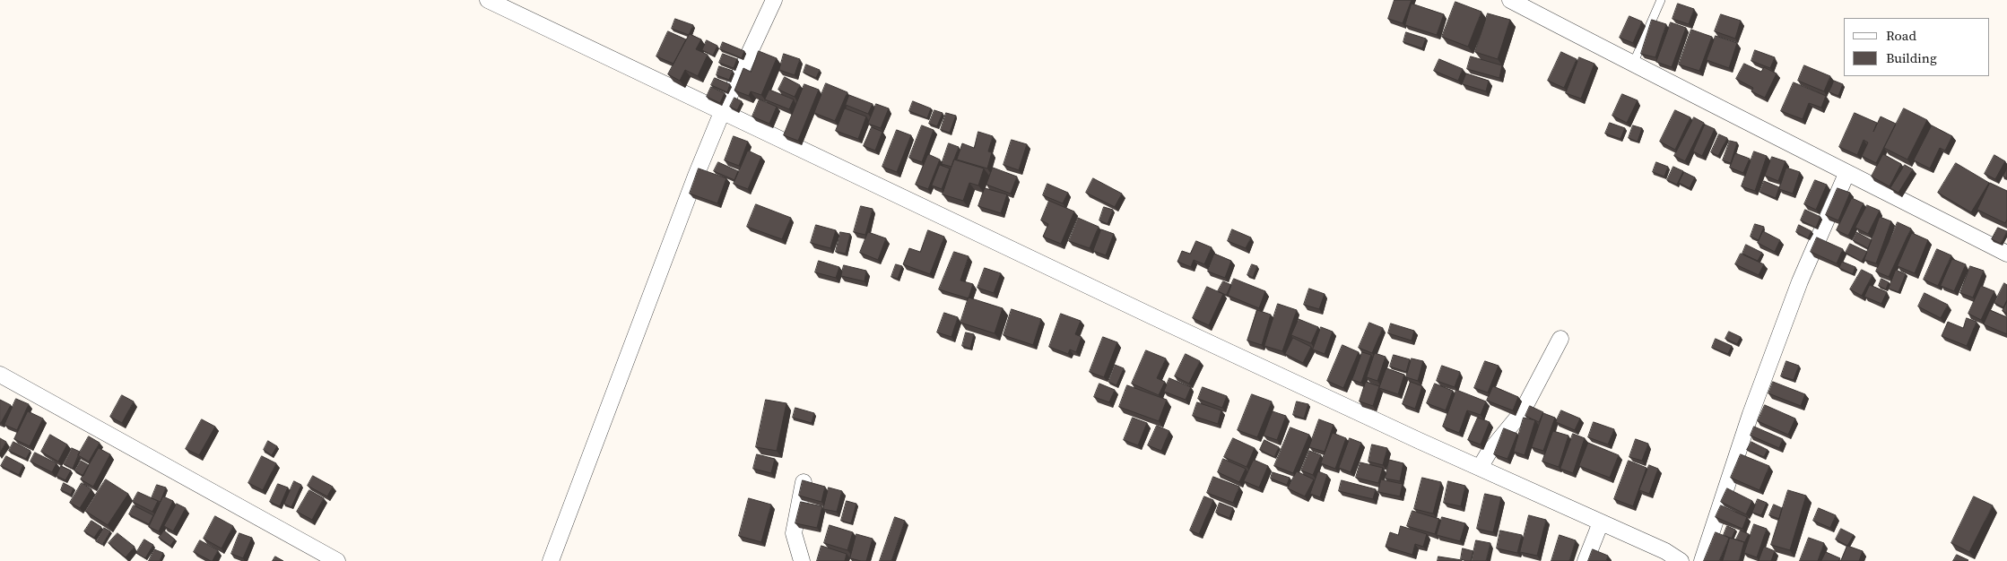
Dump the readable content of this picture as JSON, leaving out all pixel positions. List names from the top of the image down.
{
  "legend": ["Road", "Building"]
}
